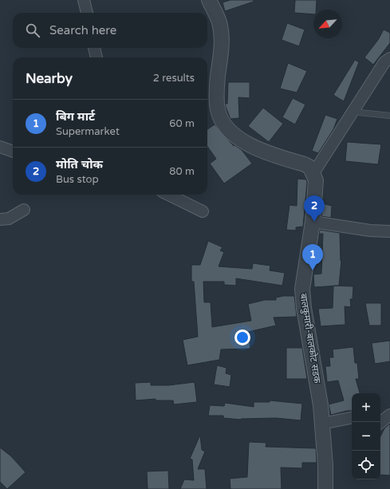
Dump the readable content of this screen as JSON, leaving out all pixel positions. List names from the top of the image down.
{
  "streets": {
    "street": ["बालकुमारी-बालकोट सडक"]
  },
  "north": "bottom left",
  "page": {
    "search": "Search here",
    "heading": ["Nearby", "2 results"],
    "list": [
      {
        "mark": "1",
        "name": "बिग मार्ट",
        "note": "Supermarket",
        "value": "60 m"
      },
      {
        "mark": "2",
        "name": "मोति चोक",
        "note": "Bus stop",
        "value": "80 m"
      }
    ],
    "pins": ["2", "1"],
    "map_buttons": ["+", "−"]
  }
}
